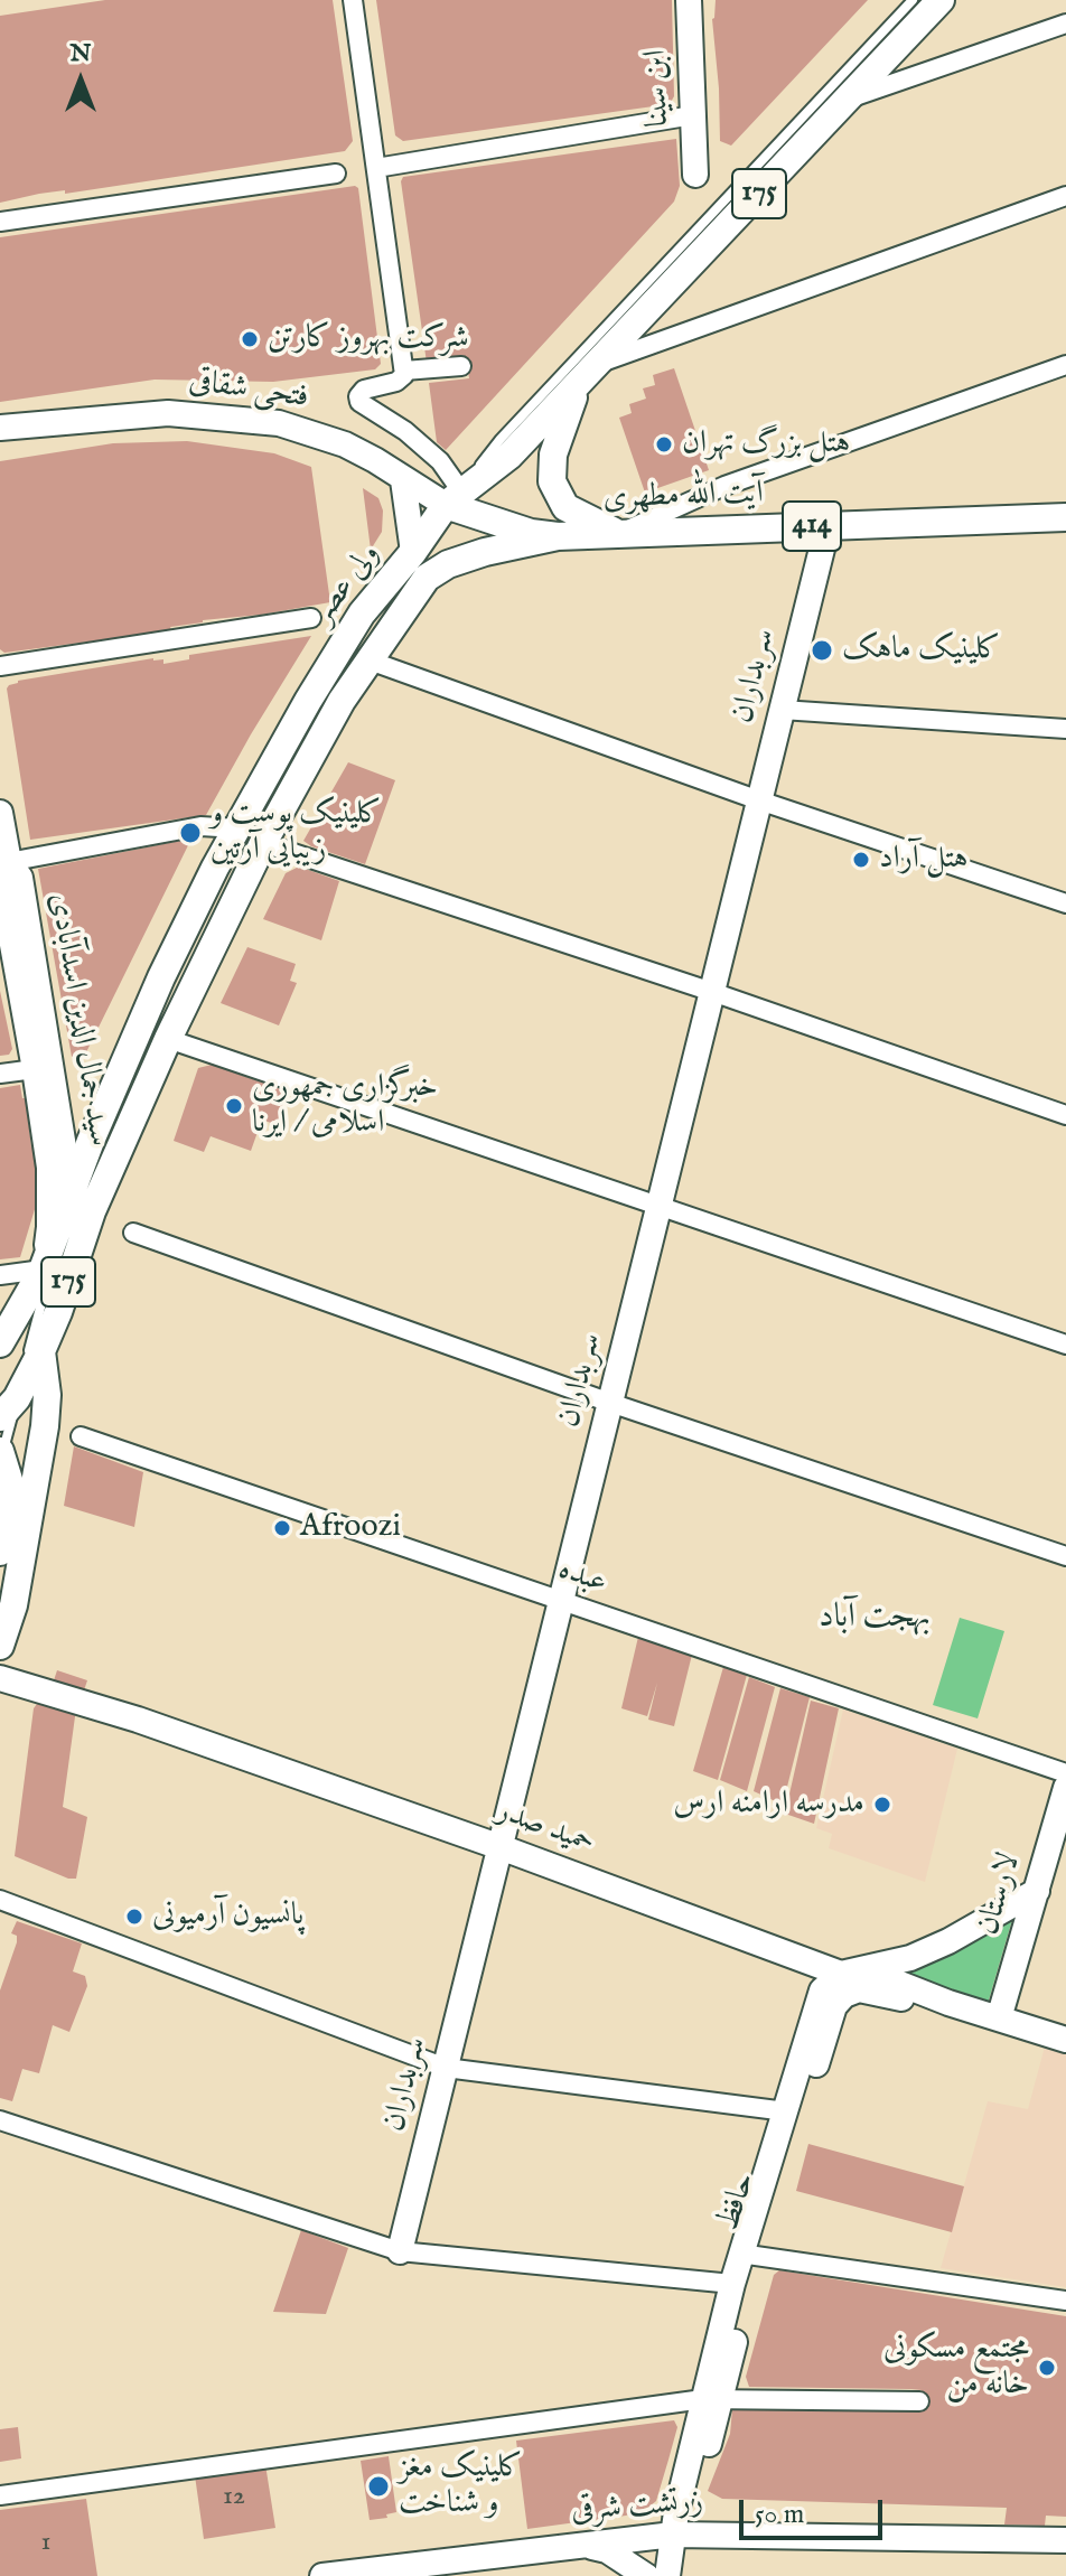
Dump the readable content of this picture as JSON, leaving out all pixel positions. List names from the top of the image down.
{
  "streets": {
    "main road": [
      "175",
      "آیت الله مطهری",
      "414",
      "ولی عصر"
    ],
    "street": [
      "ابن سینا",
      "فتحی شقاقی",
      "سربداران",
      "سید جمال الدین اسدآبادی",
      "عبده",
      "حمید صدر",
      "لارستان",
      "حافظ",
      "زرتشت شرقی"
    ]
  },
  "crossings": [
    ["175", "ولی عصر"],
    ["فتحی شقاقی", "آیت الله مطهری"],
    ["فتحی شقاقی", "ولی عصر"],
    ["آیت الله مطهری", "ولی عصر"],
    ["آیت الله مطهری", "سربداران"],
    ["ولی عصر", "سید جمال الدین اسدآبادی"],
    ["سربداران", "عبده"],
    ["سربداران", "حمید صدر"],
    ["حمید صدر", "لارستان"],
    ["حمید صدر", "حافظ"],
    ["حافظ", "زرتشت شرقی"]
  ],
  "districts": ["بهجت آباد"],
  "places": [
    "شرکت بهروز کارتن",
    "هتل بزرگ تهران",
    "کلینیک ماهک",
    "کلینیک پوست و زیبایی آرتین",
    "هتل آراد",
    "خبرگزاری جمهوری اسلامی / ایرنا",
    "Afroozi",
    "مدرسه ارامنه ارس",
    "پانسیون آرمیونی",
    "مجتمع مسکونی خانه من",
    "کلینیک مغز و شناخت"
  ],
  "house_numbers": ["12", "1"],
  "scale_bar": "50 m",
  "north": "top"
}
